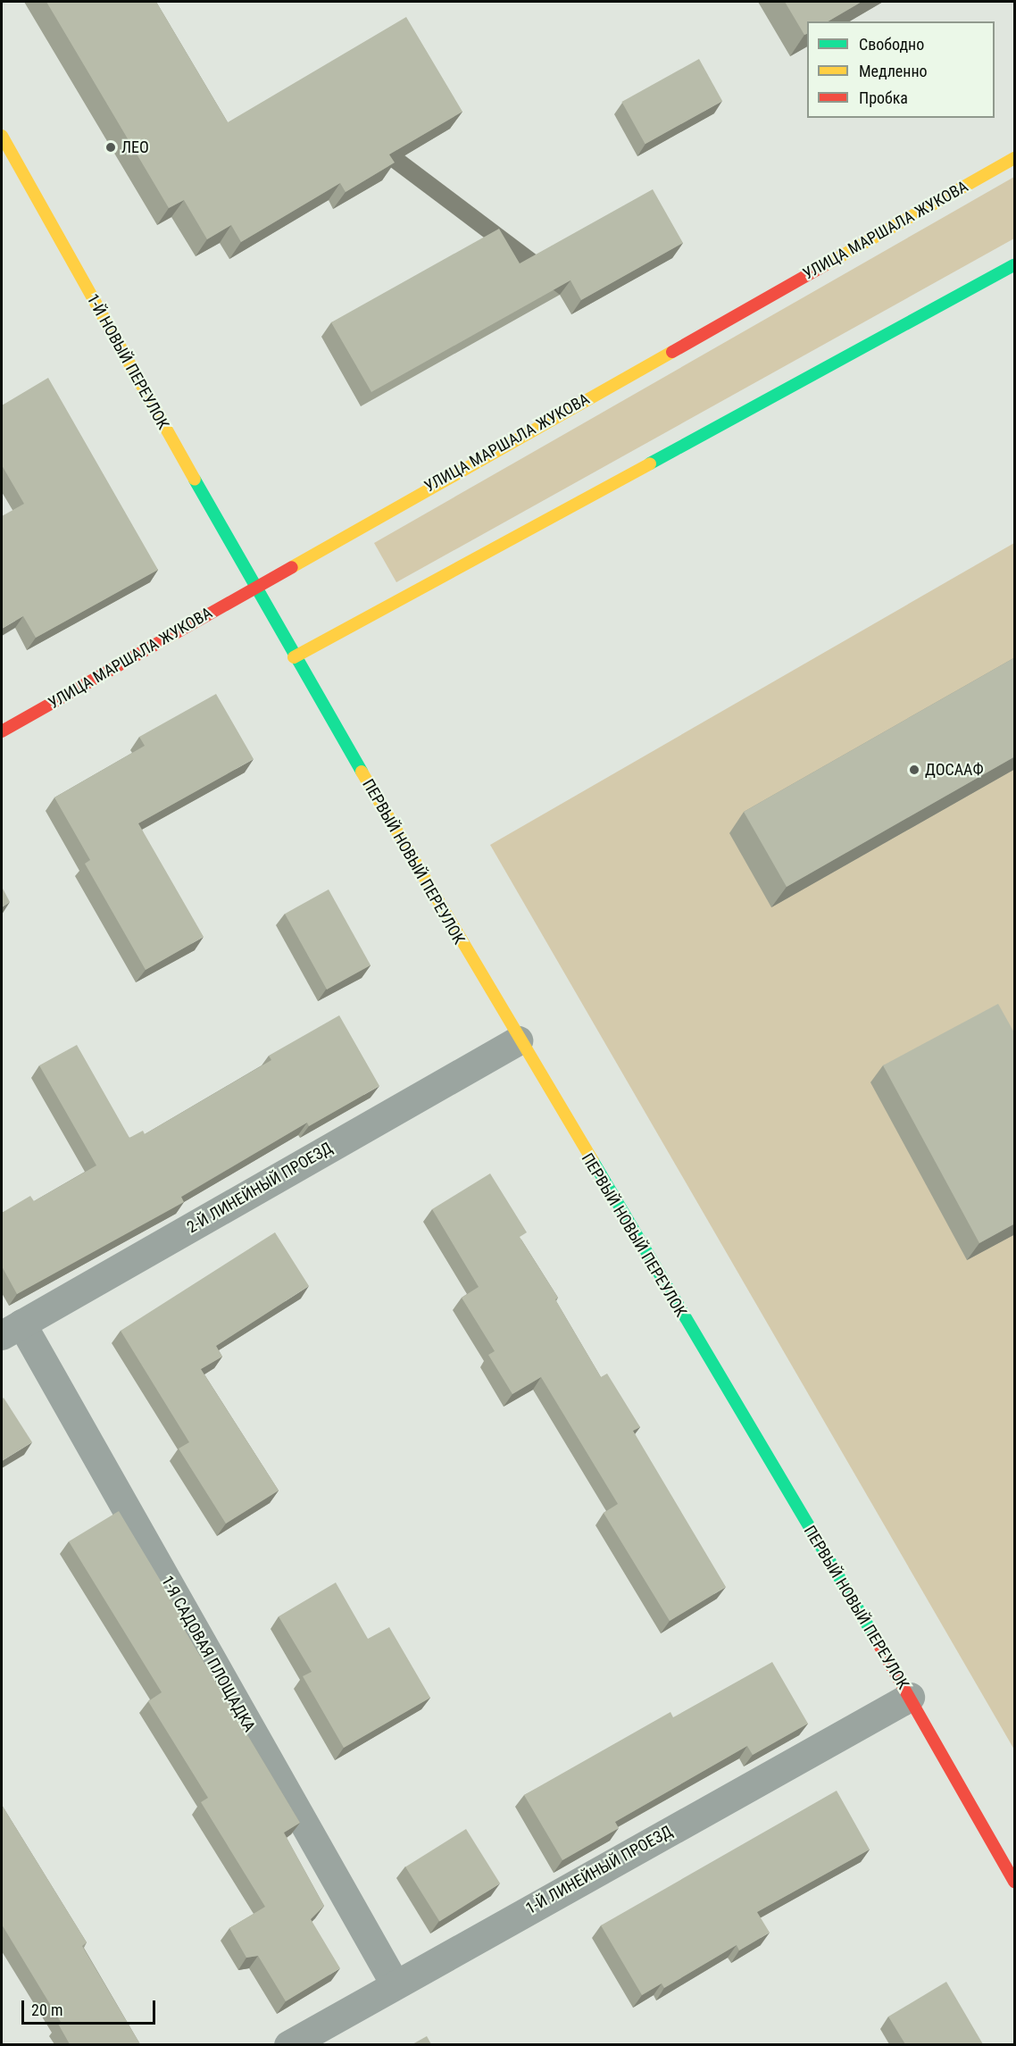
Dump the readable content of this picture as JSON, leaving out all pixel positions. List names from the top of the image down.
{
  "streets": {
    "main road": ["УЛИЦА МАРШАЛА ЖУКОВА", "1-Й НОВЫЙ ПЕРЕУЛОК", "ПЕРВЫЙ НОВЫЙ ПЕРЕУЛОК"],
    "street": ["2-Й ЛИНЕЙНЫЙ ПРОЕЗД", "1-Я САДОВАЯ ПЛОЩАДКА", "1-Й ЛИНЕЙНЫЙ ПРОЕЗД"]
  },
  "crossings": [
    ["УЛИЦА МАРШАЛА ЖУКОВА", "1-Й НОВЫЙ ПЕРЕУЛОК"],
    ["УЛИЦА МАРШАЛА ЖУКОВА", "ПЕРВЫЙ НОВЫЙ ПЕРЕУЛОК"],
    ["1-Й НОВЫЙ ПЕРЕУЛОК", "ПЕРВЫЙ НОВЫЙ ПЕРЕУЛОК"],
    ["ПЕРВЫЙ НОВЫЙ ПЕРЕУЛОК", "2-Й ЛИНЕЙНЫЙ ПРОЕЗД"],
    ["ПЕРВЫЙ НОВЫЙ ПЕРЕУЛОК", "1-Й ЛИНЕЙНЫЙ ПРОЕЗД"],
    ["2-Й ЛИНЕЙНЫЙ ПРОЕЗД", "1-Я САДОВАЯ ПЛОЩАДКА"],
    ["1-Я САДОВАЯ ПЛОЩАДКА", "1-Й ЛИНЕЙНЫЙ ПРОЕЗД"]
  ],
  "places": ["ЛЕО", "ДОСААФ"],
  "legend": ["Свободно", "Медленно", "Пробка"],
  "scale_bar": "20 m"
}
